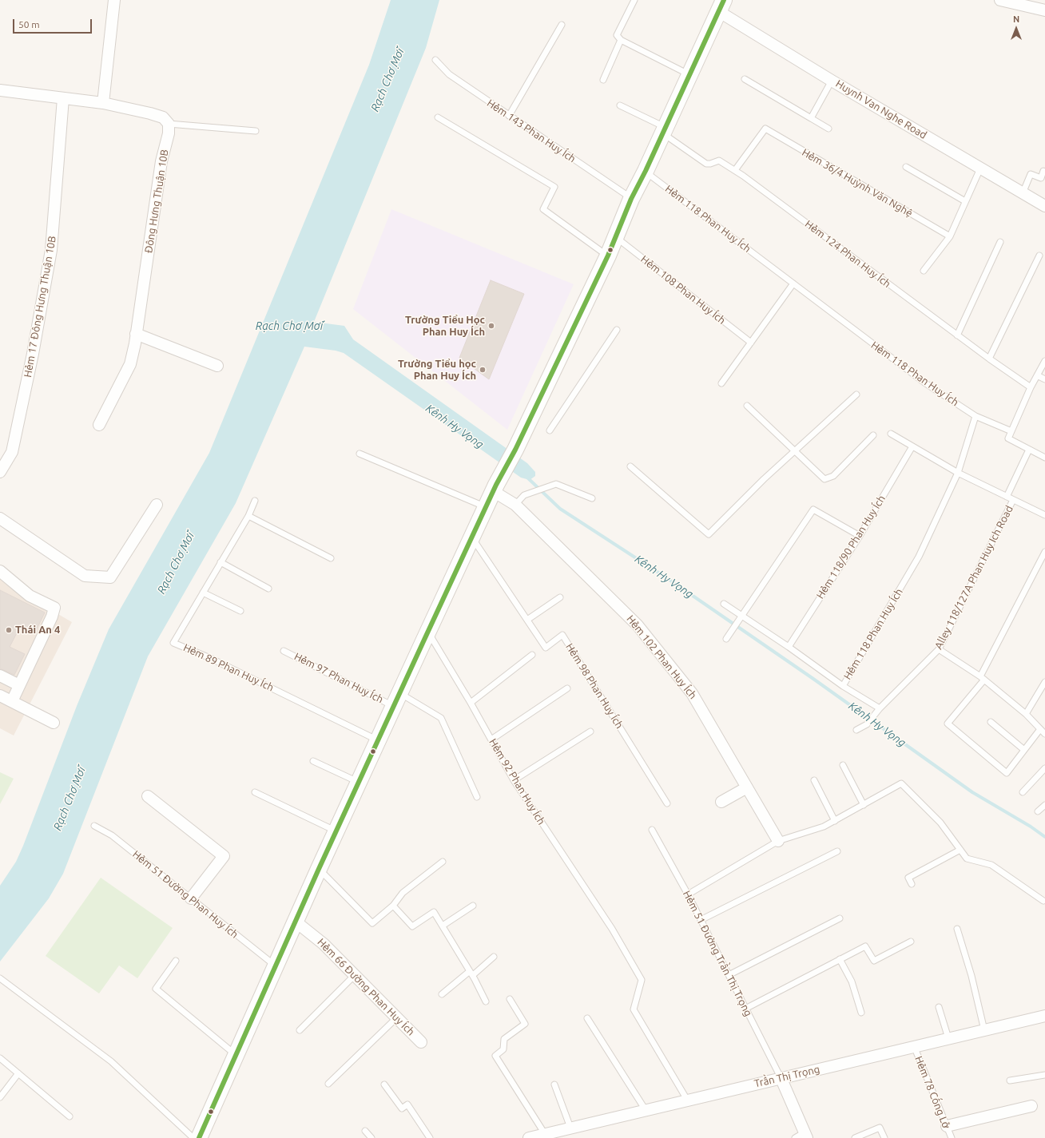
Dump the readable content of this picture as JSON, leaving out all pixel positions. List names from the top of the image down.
{
  "streets": {
    "street": [
      "Huynh Van Nghe Road",
      "Đông Hưng Thuận 10B",
      "Hẻm 17 Đông Hưng Thuận 10B",
      "Hẻm 102 Phan Huy Ích",
      "Hẻm 66 Đường Phan Huy Ích",
      "Trần Thị Trọng"
    ],
    "lane": [
      "Hẻm 143 Phan Huy Ích",
      "Hẻm 36/4 Huỳnh Văn Nghệ",
      "Hẻm 118 Phan Huy Ích",
      "Hẻm 124 Phan Huy Ích",
      "Hẻm 108 Phan Huy Ích",
      "Hẻm 118/90 Phan Huy Ích",
      "Alley 118/127A Phan Huy Ich Road",
      "Hẻm 89 Phan Huy Ích",
      "Hẻm 97 Phan Huy Ích",
      "Hẻm 98 Phan Huy Ích",
      "Hẻm 92 Phan Huy Ích",
      "Hẻm 51 Đường Phan Huy Ích",
      "Hẻm 51 Đường Trần Thị Trọng",
      "Hẻm 78 Cống Lở"
    ]
  },
  "crossings": [
    ["Hẻm 36/4 Huỳnh Văn Nghệ", "Hẻm 124 Phan Huy Ích"],
    ["Hẻm 92 Phan Huy Ích", "Trần Thị Trọng"],
    ["Hẻm 51 Đường Trần Thị Trọng", "Trần Thị Trọng"],
    ["Trần Thị Trọng", "Hẻm 78 Cống Lở"]
  ],
  "water": ["Rạch Chợ Mới", "Kênh Hy Vọng"],
  "places": ["Trường Tiểu Học Phan Huy Ích", "Trường Tiểu học Phan Huy Ích", "Thái An 4"],
  "scale_bar": "50 m",
  "north": "top"
}
